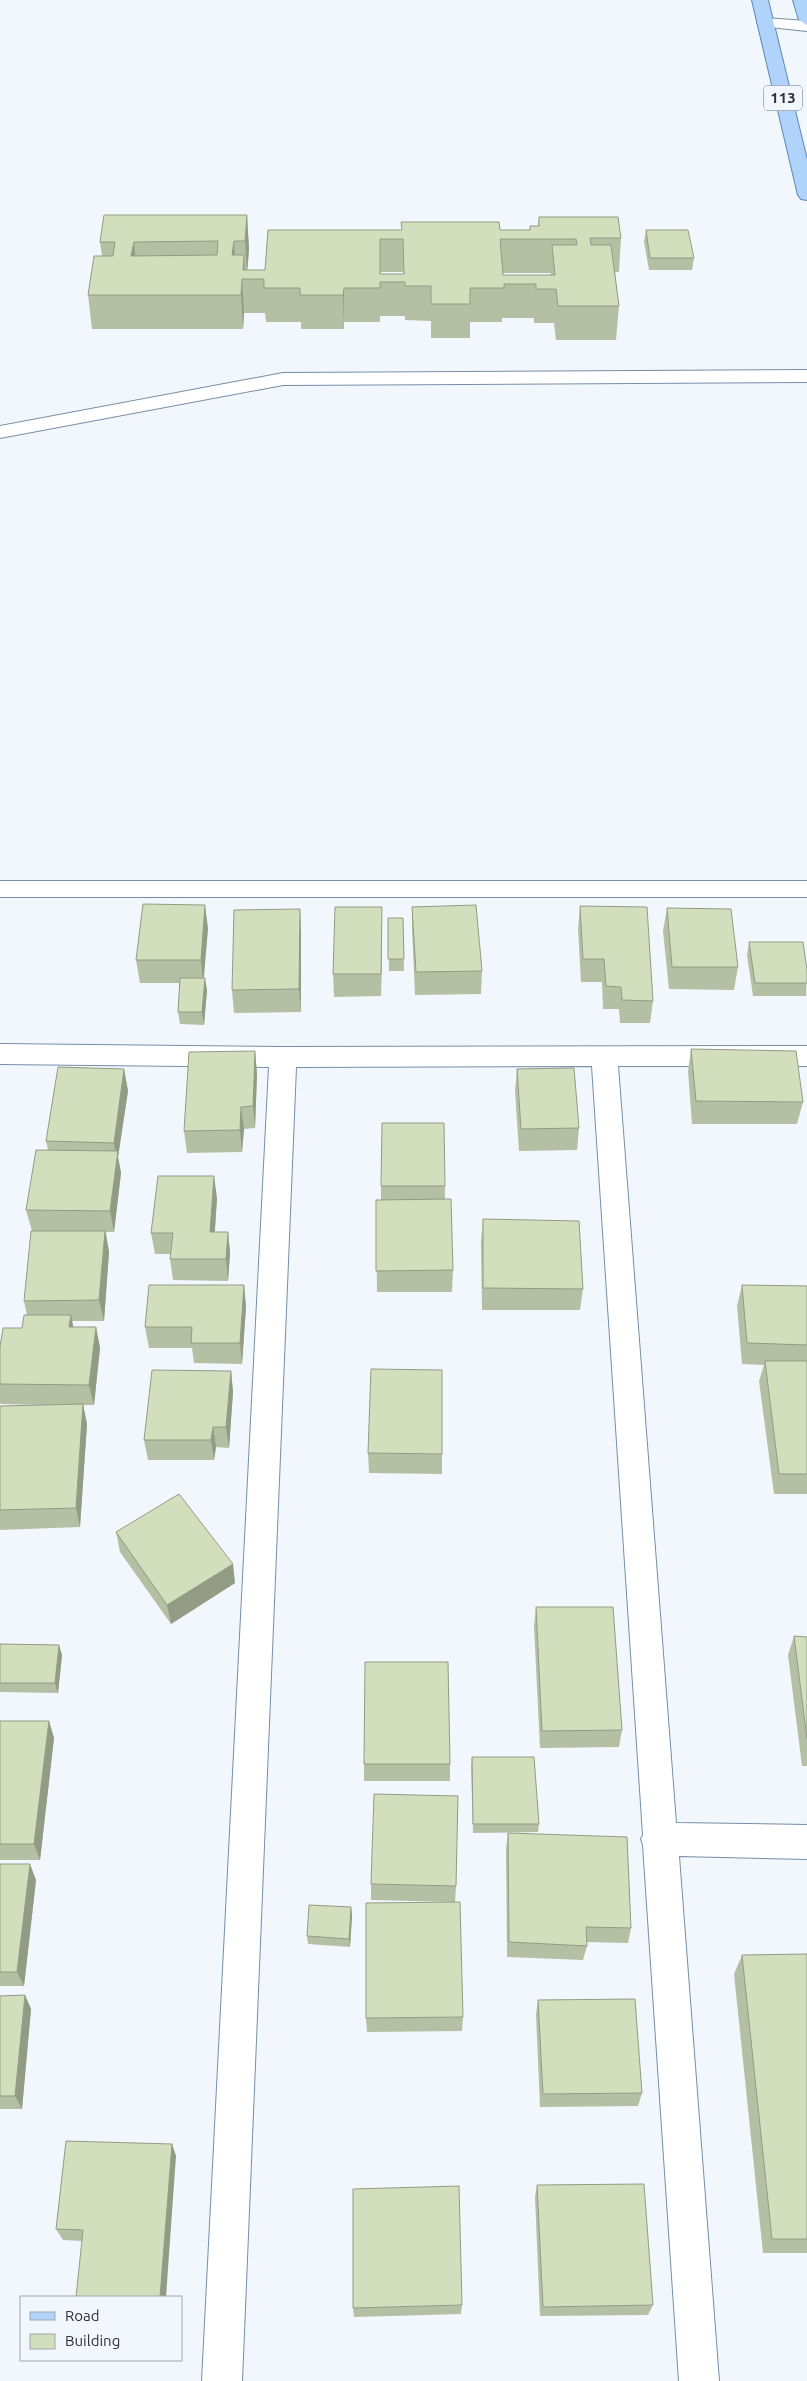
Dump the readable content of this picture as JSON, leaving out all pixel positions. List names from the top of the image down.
{
  "streets": {
    "main road": ["113"]
  },
  "legend": ["Road", "Building"]
}
